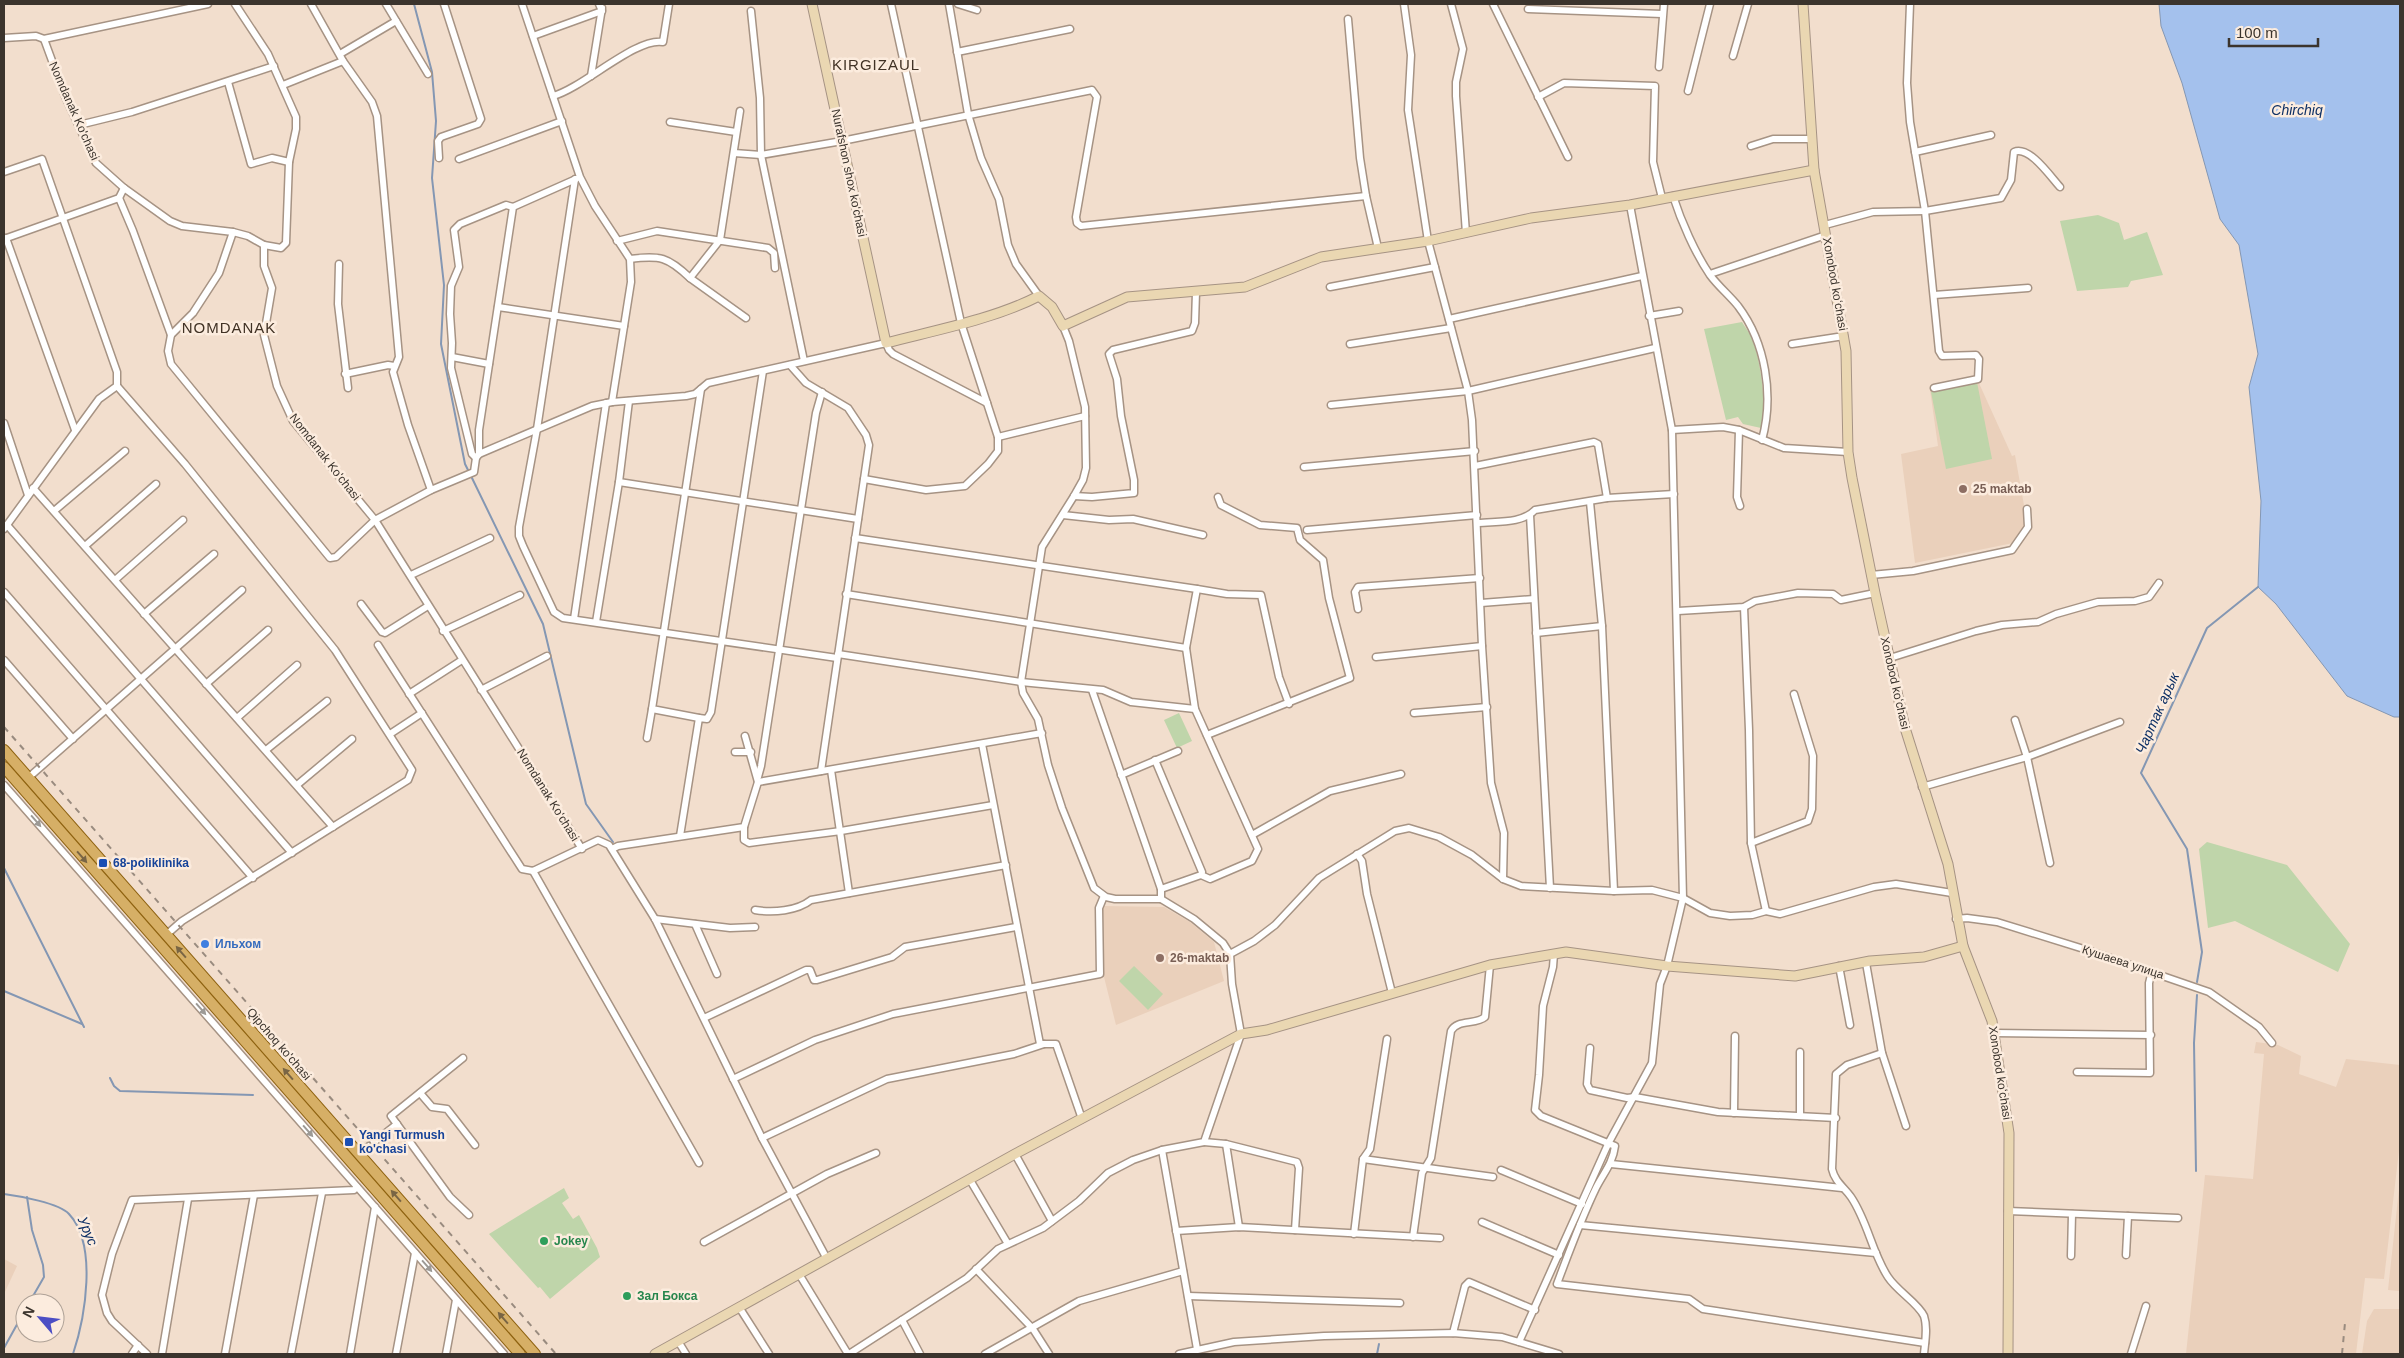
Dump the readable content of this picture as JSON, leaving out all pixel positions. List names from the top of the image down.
{
  "streets": {
    "main road": ["Qipchoq ko'chasi"],
    "street": [
      "Nomdanak Ko'chasi",
      "Nurafshon shox ko'chasi",
      "Xonobod koʻchasi",
      "Кушаева улица"
    ]
  },
  "crossings": [
    ["Xonobod koʻchasi", "Кушаева улица"]
  ],
  "districts": ["KIRGIZAUL", "NOMDANAK"],
  "water": ["Chirchiq", "Чартак арык", "Урус"],
  "places": {
    "other": [
      "25 maktab",
      "Ильхом",
      "26-maktab",
      "Jokey",
      "Зал Бокса"
    ],
    "transit": ["68-poliklinika", "Yangi Turmush ko'chasi"]
  },
  "scale_bar": "100 m",
  "north": "top left"
}
